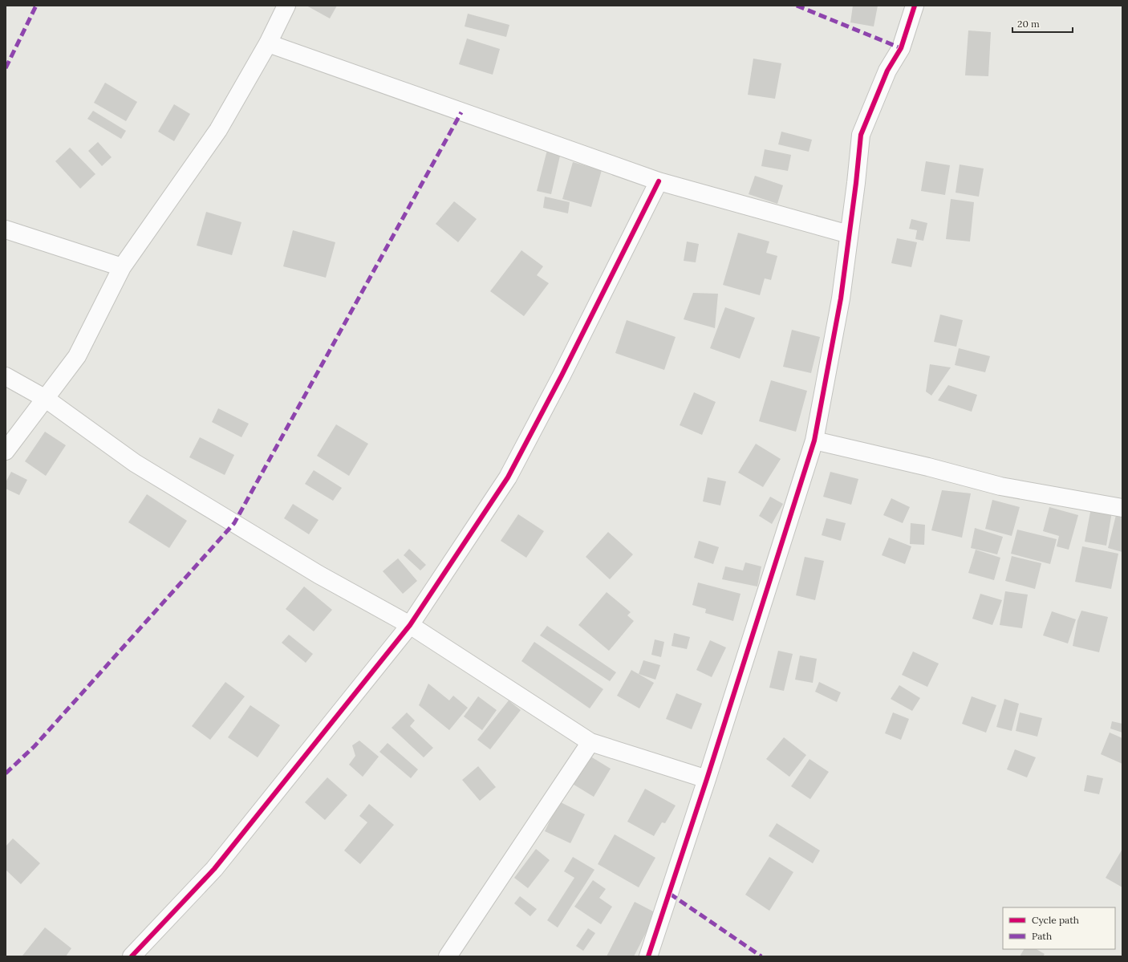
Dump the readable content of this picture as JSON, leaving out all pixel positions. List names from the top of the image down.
{
  "legend": ["Cycle path", "Path"],
  "scale_bar": "20 m"
}
